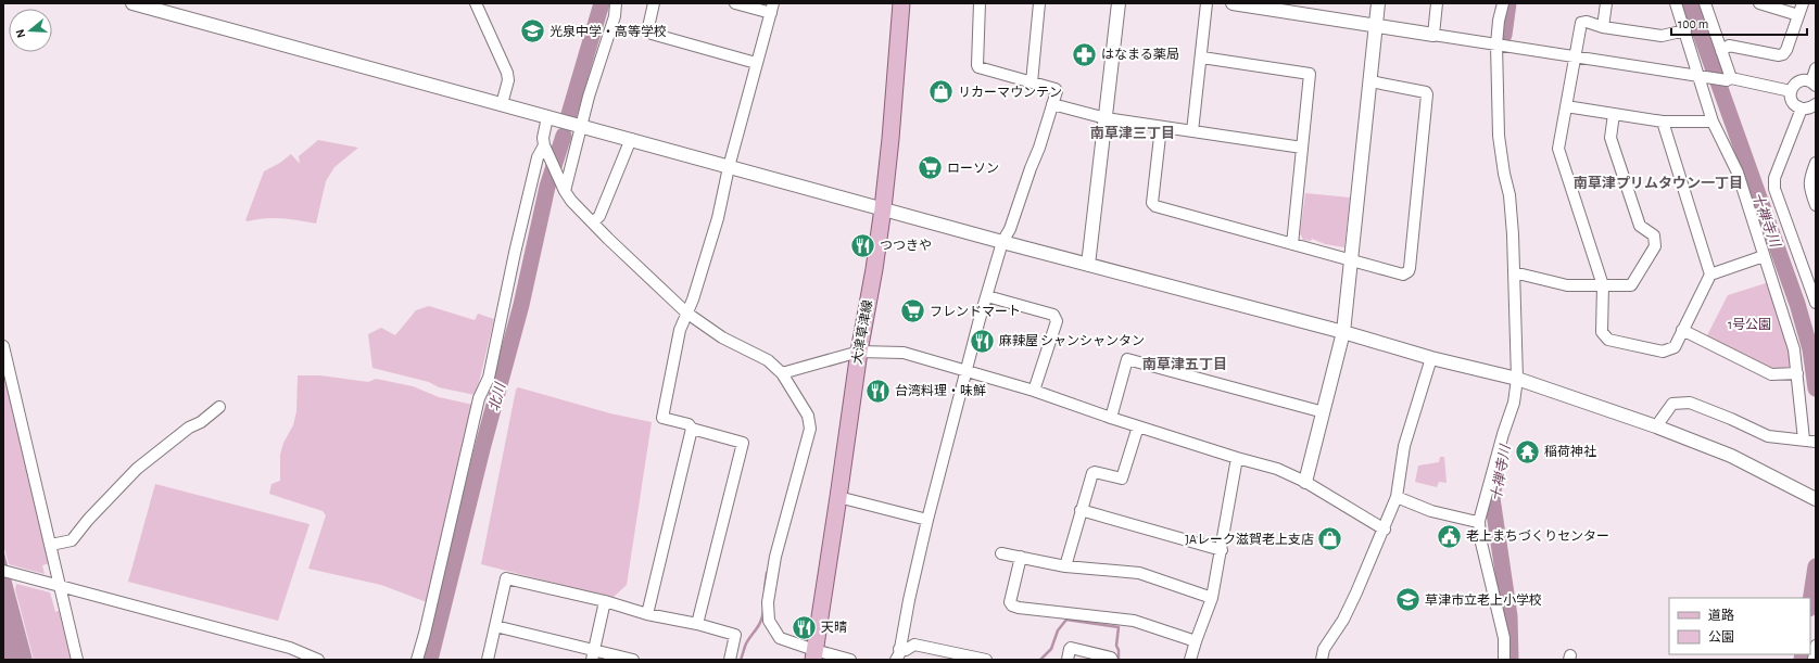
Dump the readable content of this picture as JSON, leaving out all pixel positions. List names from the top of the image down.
{
  "streets": {
    "main road": ["大津草津線"]
  },
  "districts": ["南草津三丁目", "南草津プリムタウン一丁目", "南草津五丁目"],
  "water": ["十禅寺川", "北川"],
  "parks": ["1号公園"],
  "places": {
    "school or university": ["光泉中学・高等学校", "草津市立老上小学校"],
    "pharmacy": ["はなまる薬局"],
    "shop": ["リカーマウンテン", "JAレーク滋賀老上支店"],
    "supermarket": ["ローソン", "フレンドマート"],
    "restaurant": [
      "つつきや",
      "麻辣屋 シャンシャンタン",
      "台湾料理・味鮮",
      "天晴"
    ],
    "temple": ["稲荷神社"],
    "public building": ["老上まちづくりセンター"]
  },
  "legend": ["道路", "公園"],
  "scale_bar": "100 m",
  "north": "left"
}
